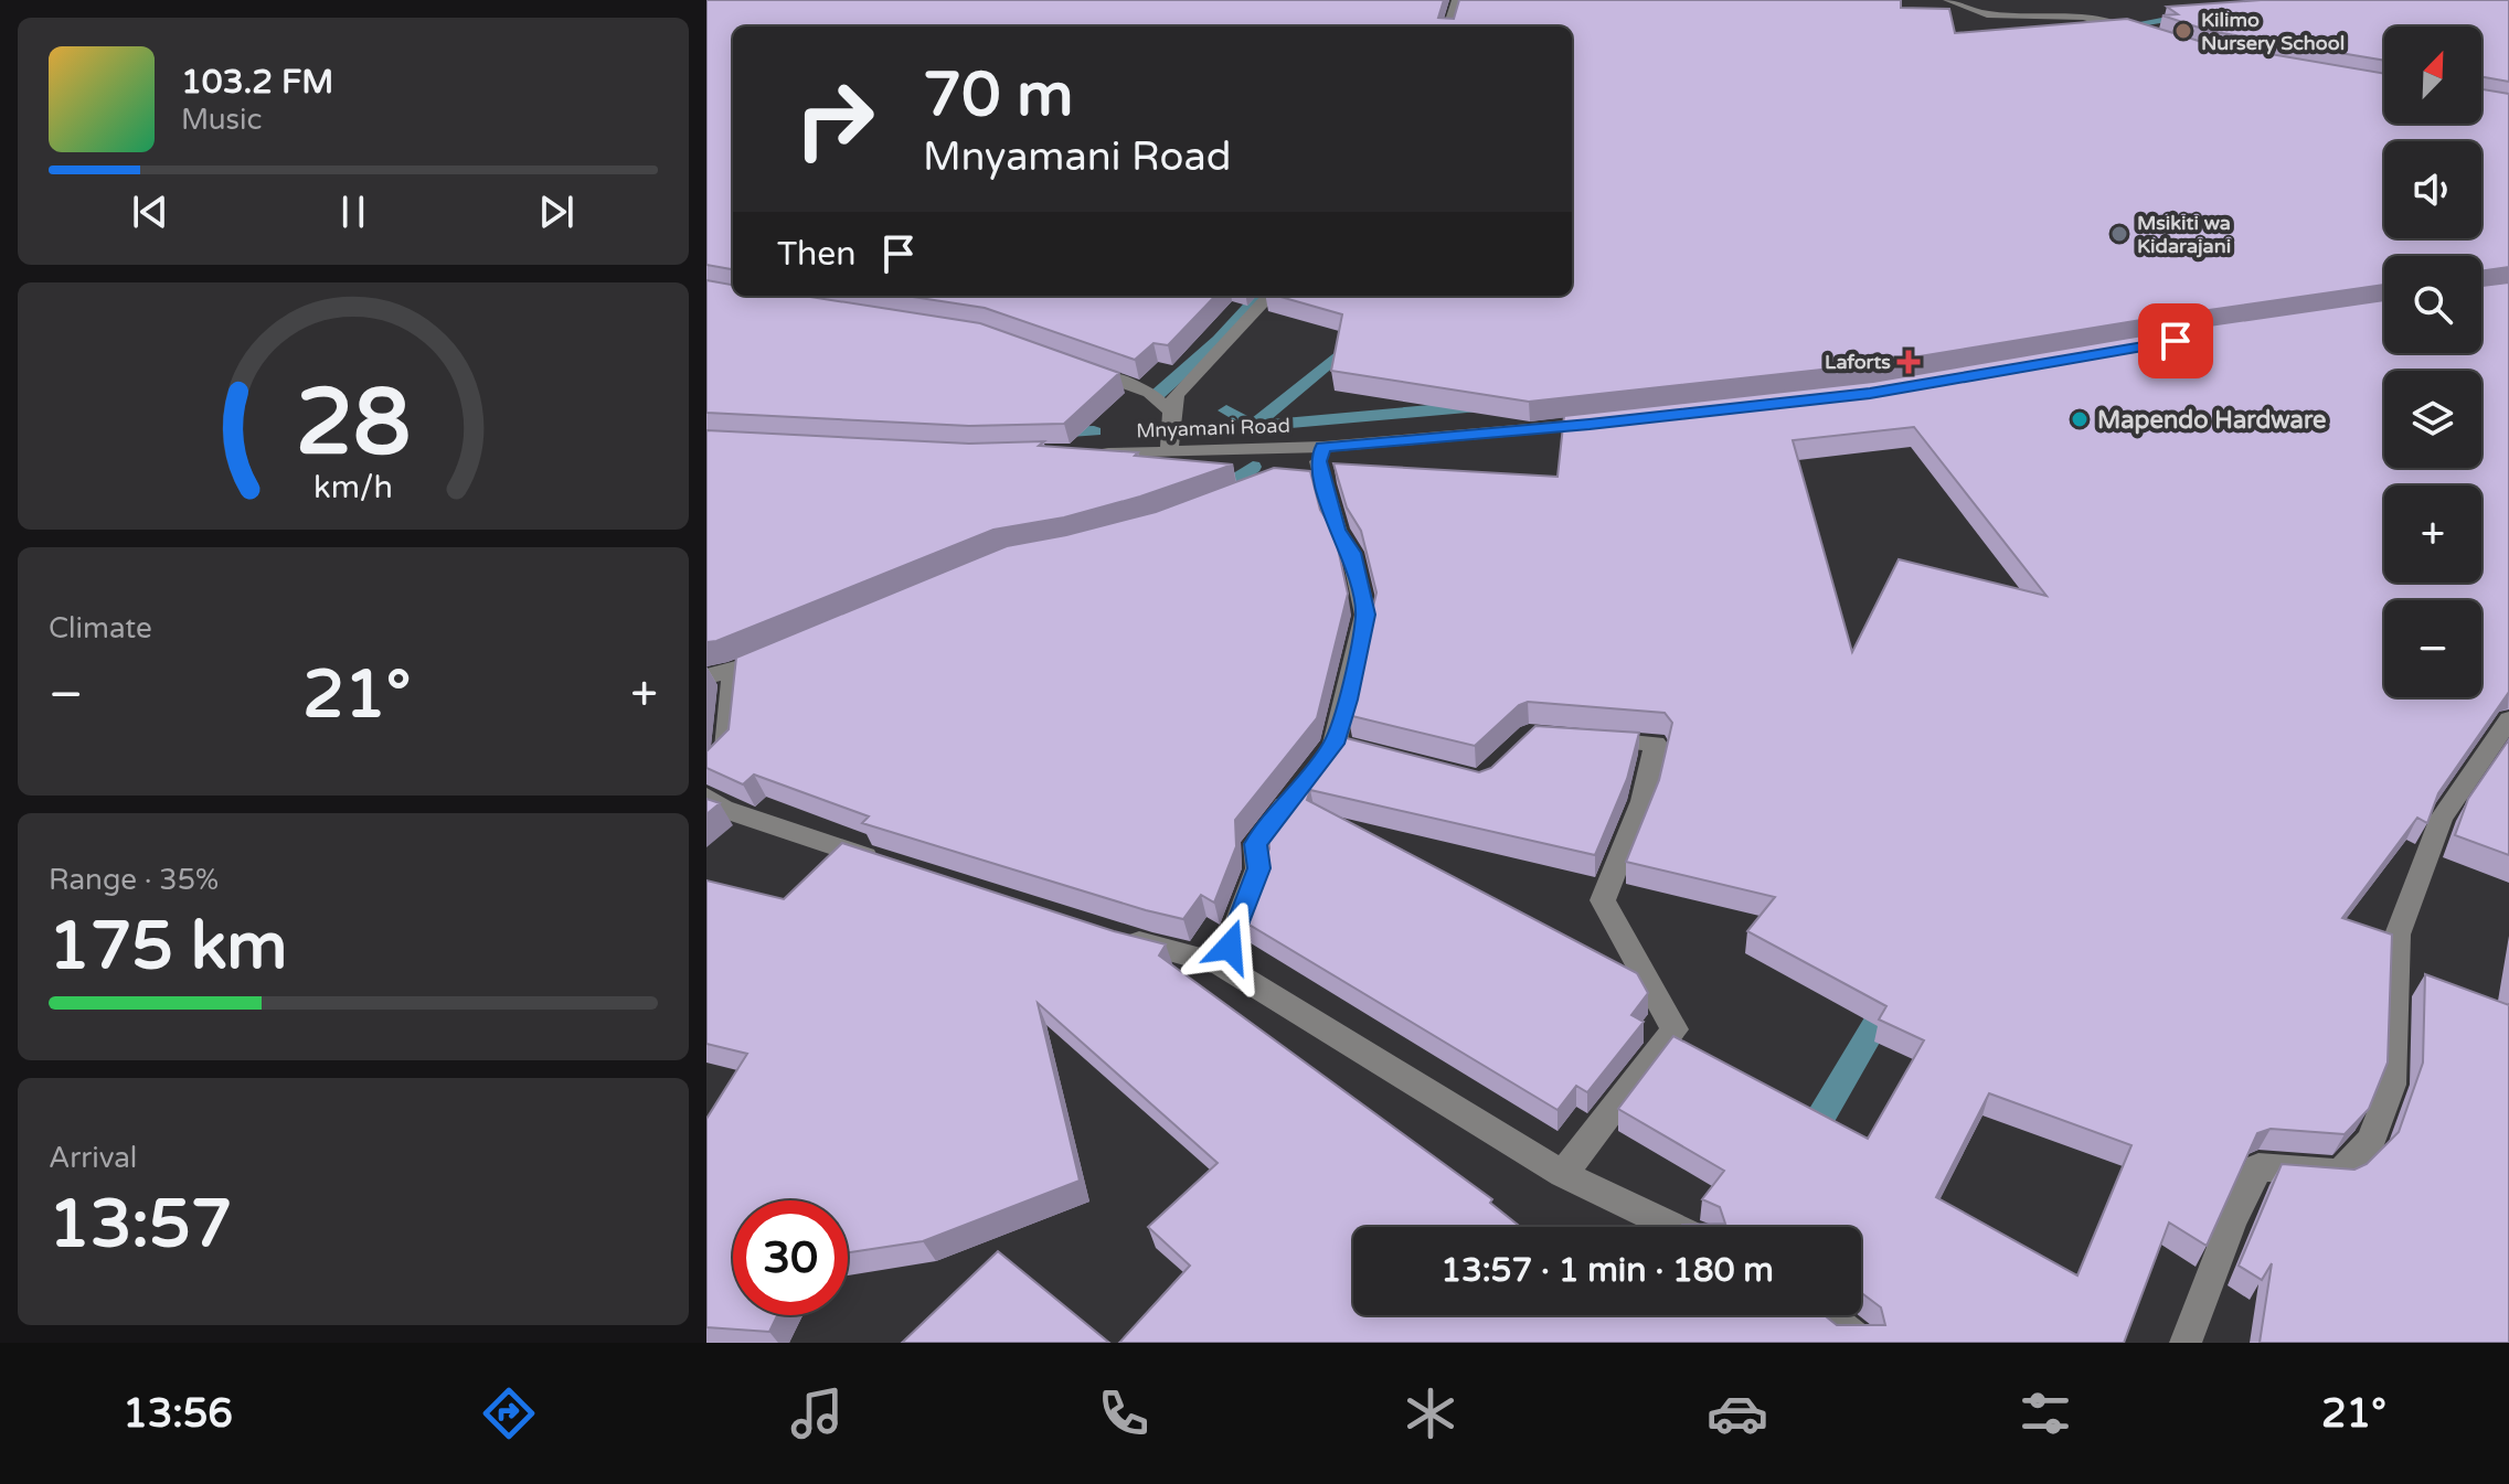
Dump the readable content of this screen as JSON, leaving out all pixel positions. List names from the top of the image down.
{
  "streets": {
    "street": ["Mnyamani Road"]
  },
  "places": {
    "other": ["Kilimo Nursery School", "Msikiti wa Kidarajani", "Mapendo Hardware"],
    "health": ["Laforts"]
  },
  "north": "top right",
  "page": {
    "map_buttons": ["+", "−"],
    "turn": ["70 m", "Mnyamani Road"],
    "song": ["103.2 FM", "Music"],
    "then": "Then",
    "tile": [
      "Climate",
      ["Range · 35%", "175 km"],
      ["Arrival", "13:57"]
    ],
    "heat": ["−", "21°", "+"],
    "limit": "30",
    "trip": "13:57 · 1 min · 180 m",
    "tabs": ["13:56", "21°"],
    "gauge": ["28", "km/h"]
  }
}
